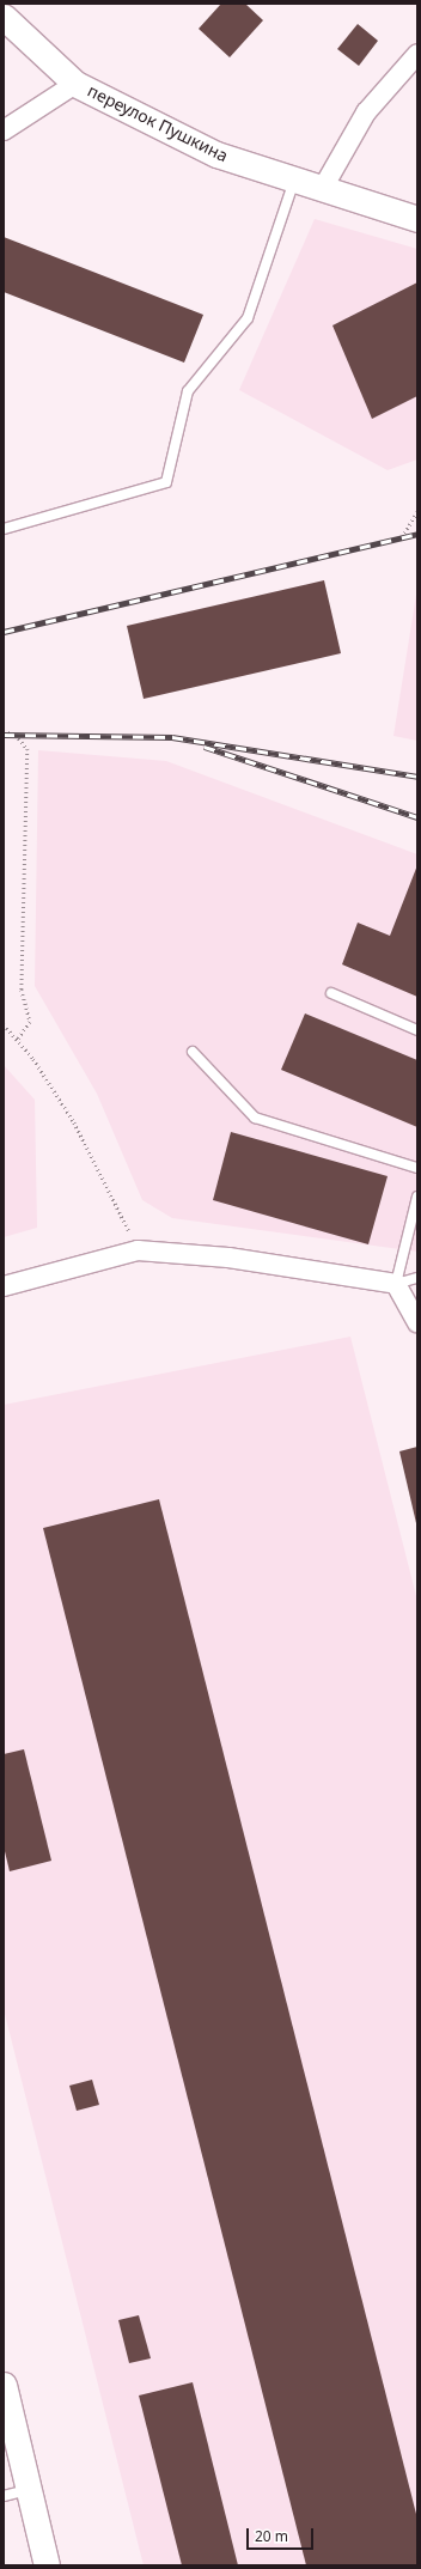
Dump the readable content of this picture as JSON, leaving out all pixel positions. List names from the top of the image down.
{
  "streets": {
    "street": ["переулок Пушкина"]
  },
  "scale_bar": "20 m"
}
